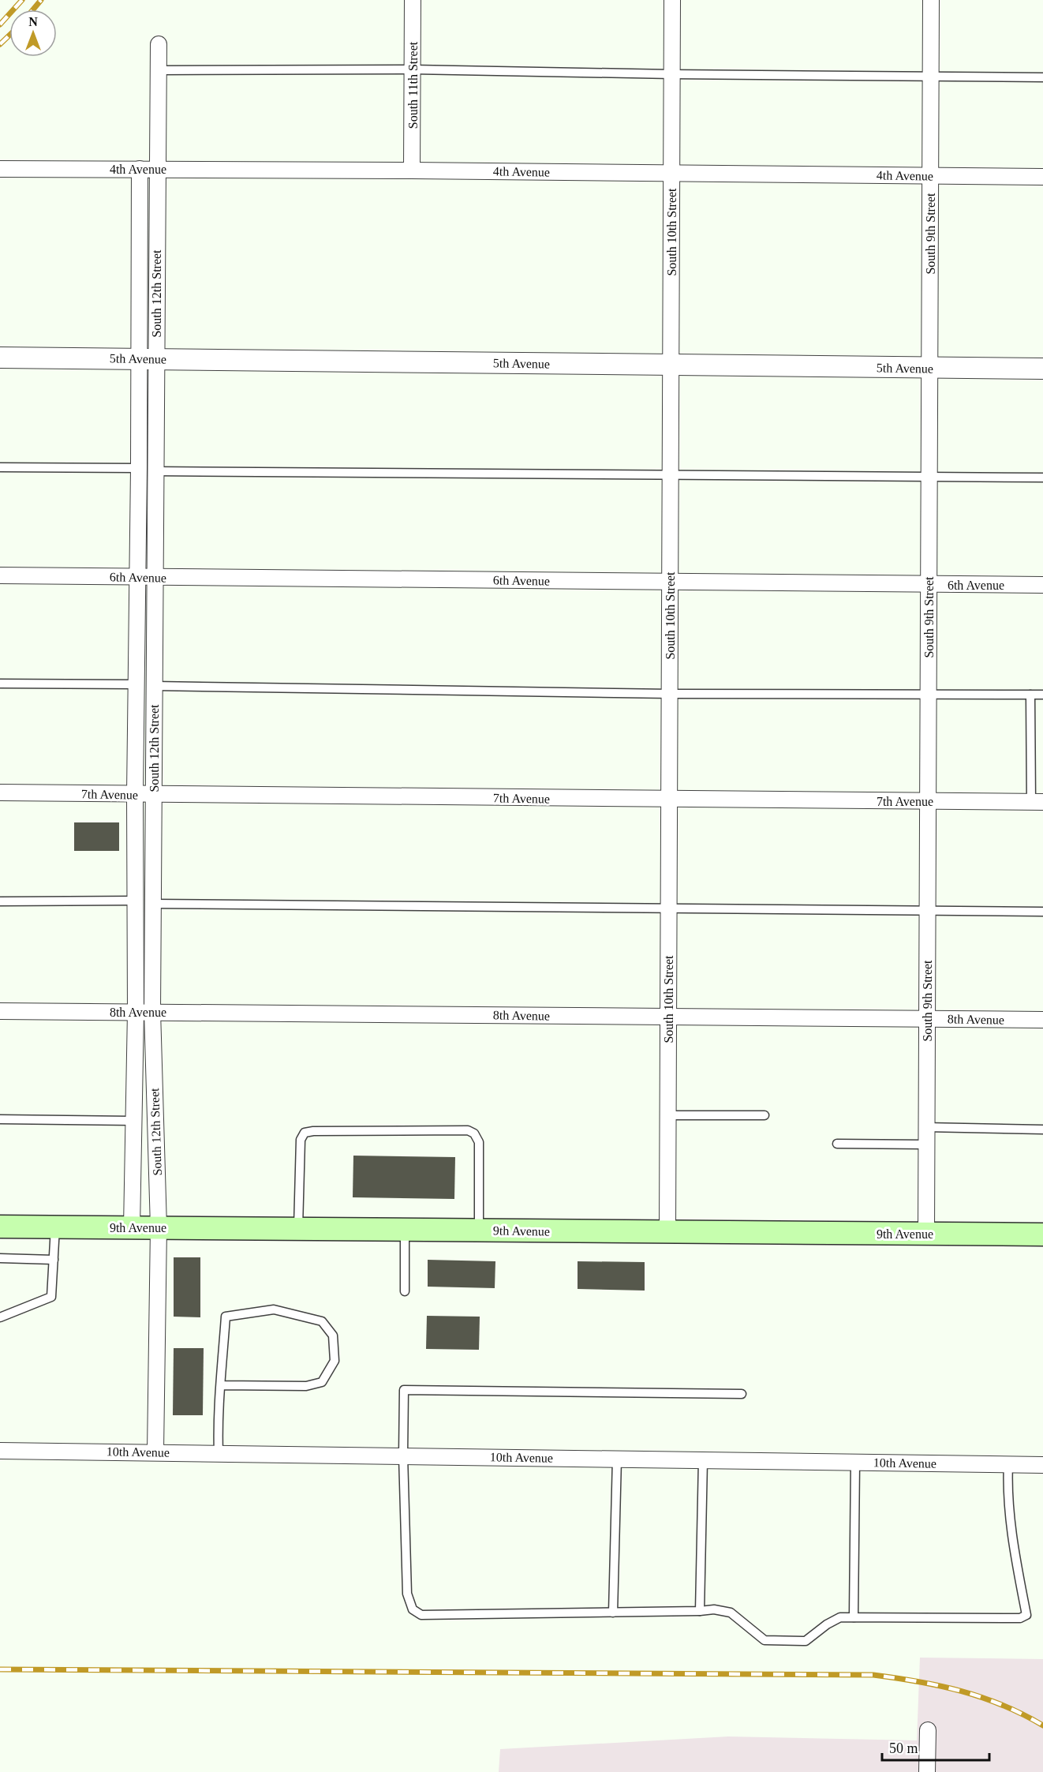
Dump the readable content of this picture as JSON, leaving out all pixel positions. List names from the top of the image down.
{
  "streets": {
    "main road": ["9th Avenue"],
    "street": [
      "South 11th Street",
      "4th Avenue",
      "South 10th Street",
      "South 9th Street",
      "South 12th Street",
      "5th Avenue",
      "6th Avenue",
      "7th Avenue",
      "8th Avenue",
      "10th Avenue"
    ]
  },
  "crossings": [
    ["South 11th Street", "4th Avenue"],
    ["4th Avenue", "South 10th Street"],
    ["4th Avenue", "South 9th Street"],
    ["4th Avenue", "South 12th Street"],
    ["South 10th Street", "5th Avenue"],
    ["South 10th Street", "6th Avenue"],
    ["South 10th Street", "7th Avenue"],
    ["South 10th Street", "8th Avenue"],
    ["South 10th Street", "9th Avenue"],
    ["South 9th Street", "5th Avenue"],
    ["South 9th Street", "6th Avenue"],
    ["South 9th Street", "7th Avenue"],
    ["South 9th Street", "8th Avenue"],
    ["South 9th Street", "9th Avenue"],
    ["South 12th Street", "5th Avenue"],
    ["South 12th Street", "6th Avenue"],
    ["South 12th Street", "7th Avenue"],
    ["South 12th Street", "8th Avenue"],
    ["South 12th Street", "9th Avenue"],
    ["South 12th Street", "10th Avenue"]
  ],
  "scale_bar": "50 m",
  "north": "top"
}
